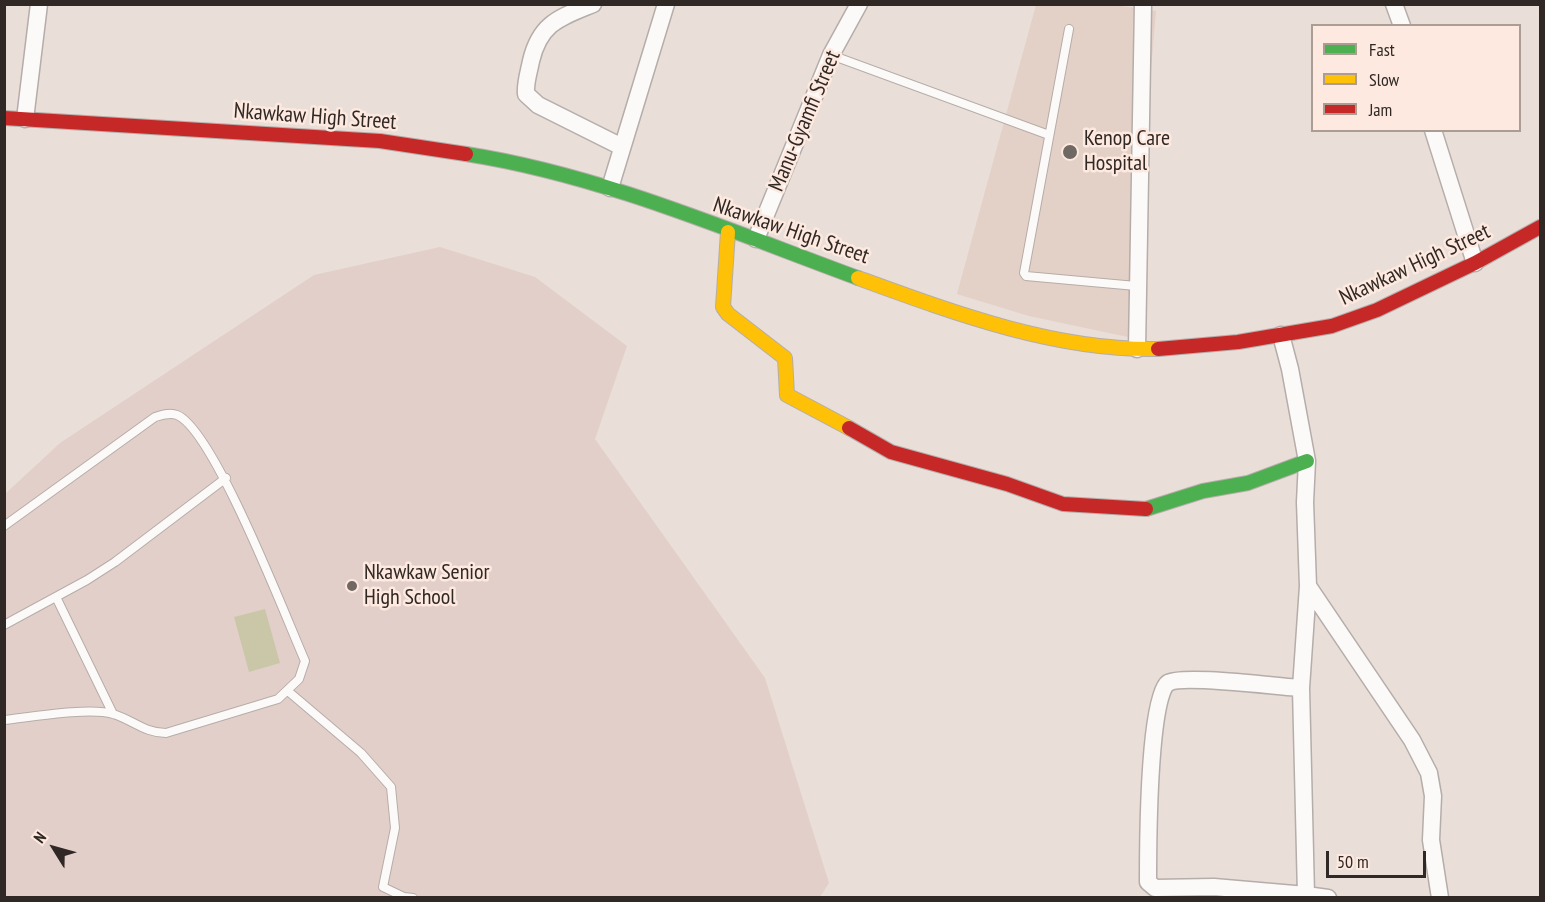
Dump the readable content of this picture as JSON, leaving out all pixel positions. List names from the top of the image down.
{
  "streets": {
    "main road": ["Nkawkaw High Street"],
    "street": ["Manu-Gyamfi Street"]
  },
  "crossings": [
    ["Nkawkaw High Street", "Manu-Gyamfi Street"]
  ],
  "places": ["Kenop Care Hospital", "Nkawkaw Senior High School"],
  "legend": ["Fast", "Slow", "Jam"],
  "scale_bar": "50 m",
  "north": "top left"
}
